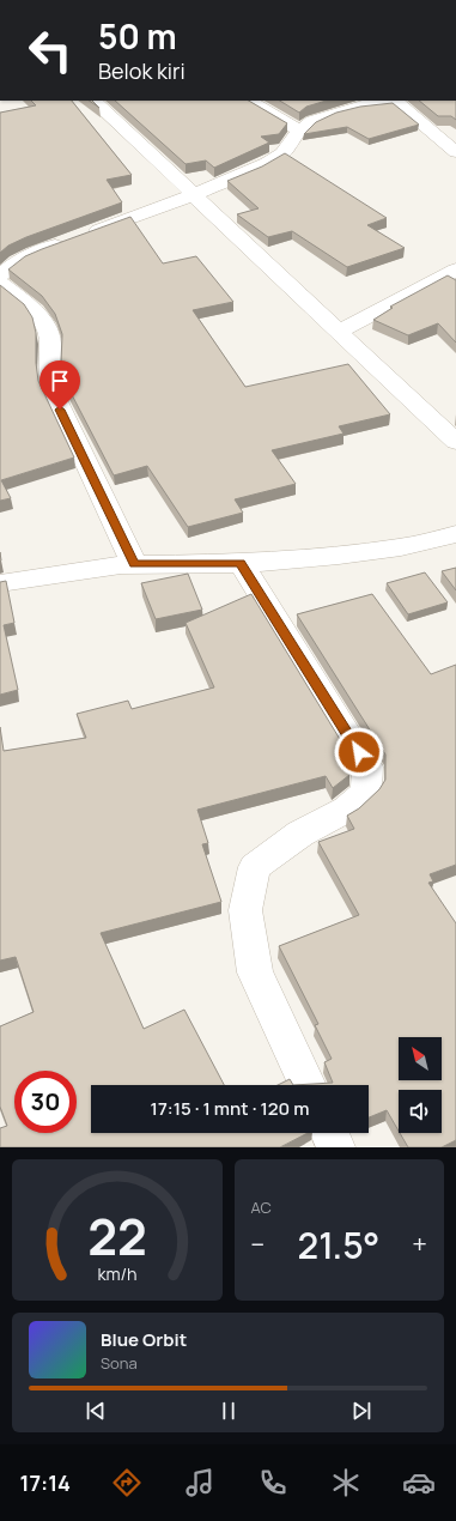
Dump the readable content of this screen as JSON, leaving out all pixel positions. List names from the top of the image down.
{
  "north": "top left",
  "page": {
    "turn": ["50 m", "Belok kiri"],
    "limit": "30",
    "trip": "17:15 · 1 mnt · 120 m",
    "tile": "AC",
    "heat": ["−", "21.5°", "+"],
    "song": ["Blue Orbit", "Sona"],
    "tabs": "17:14",
    "gauge": ["22", "km/h"]
  }
}
